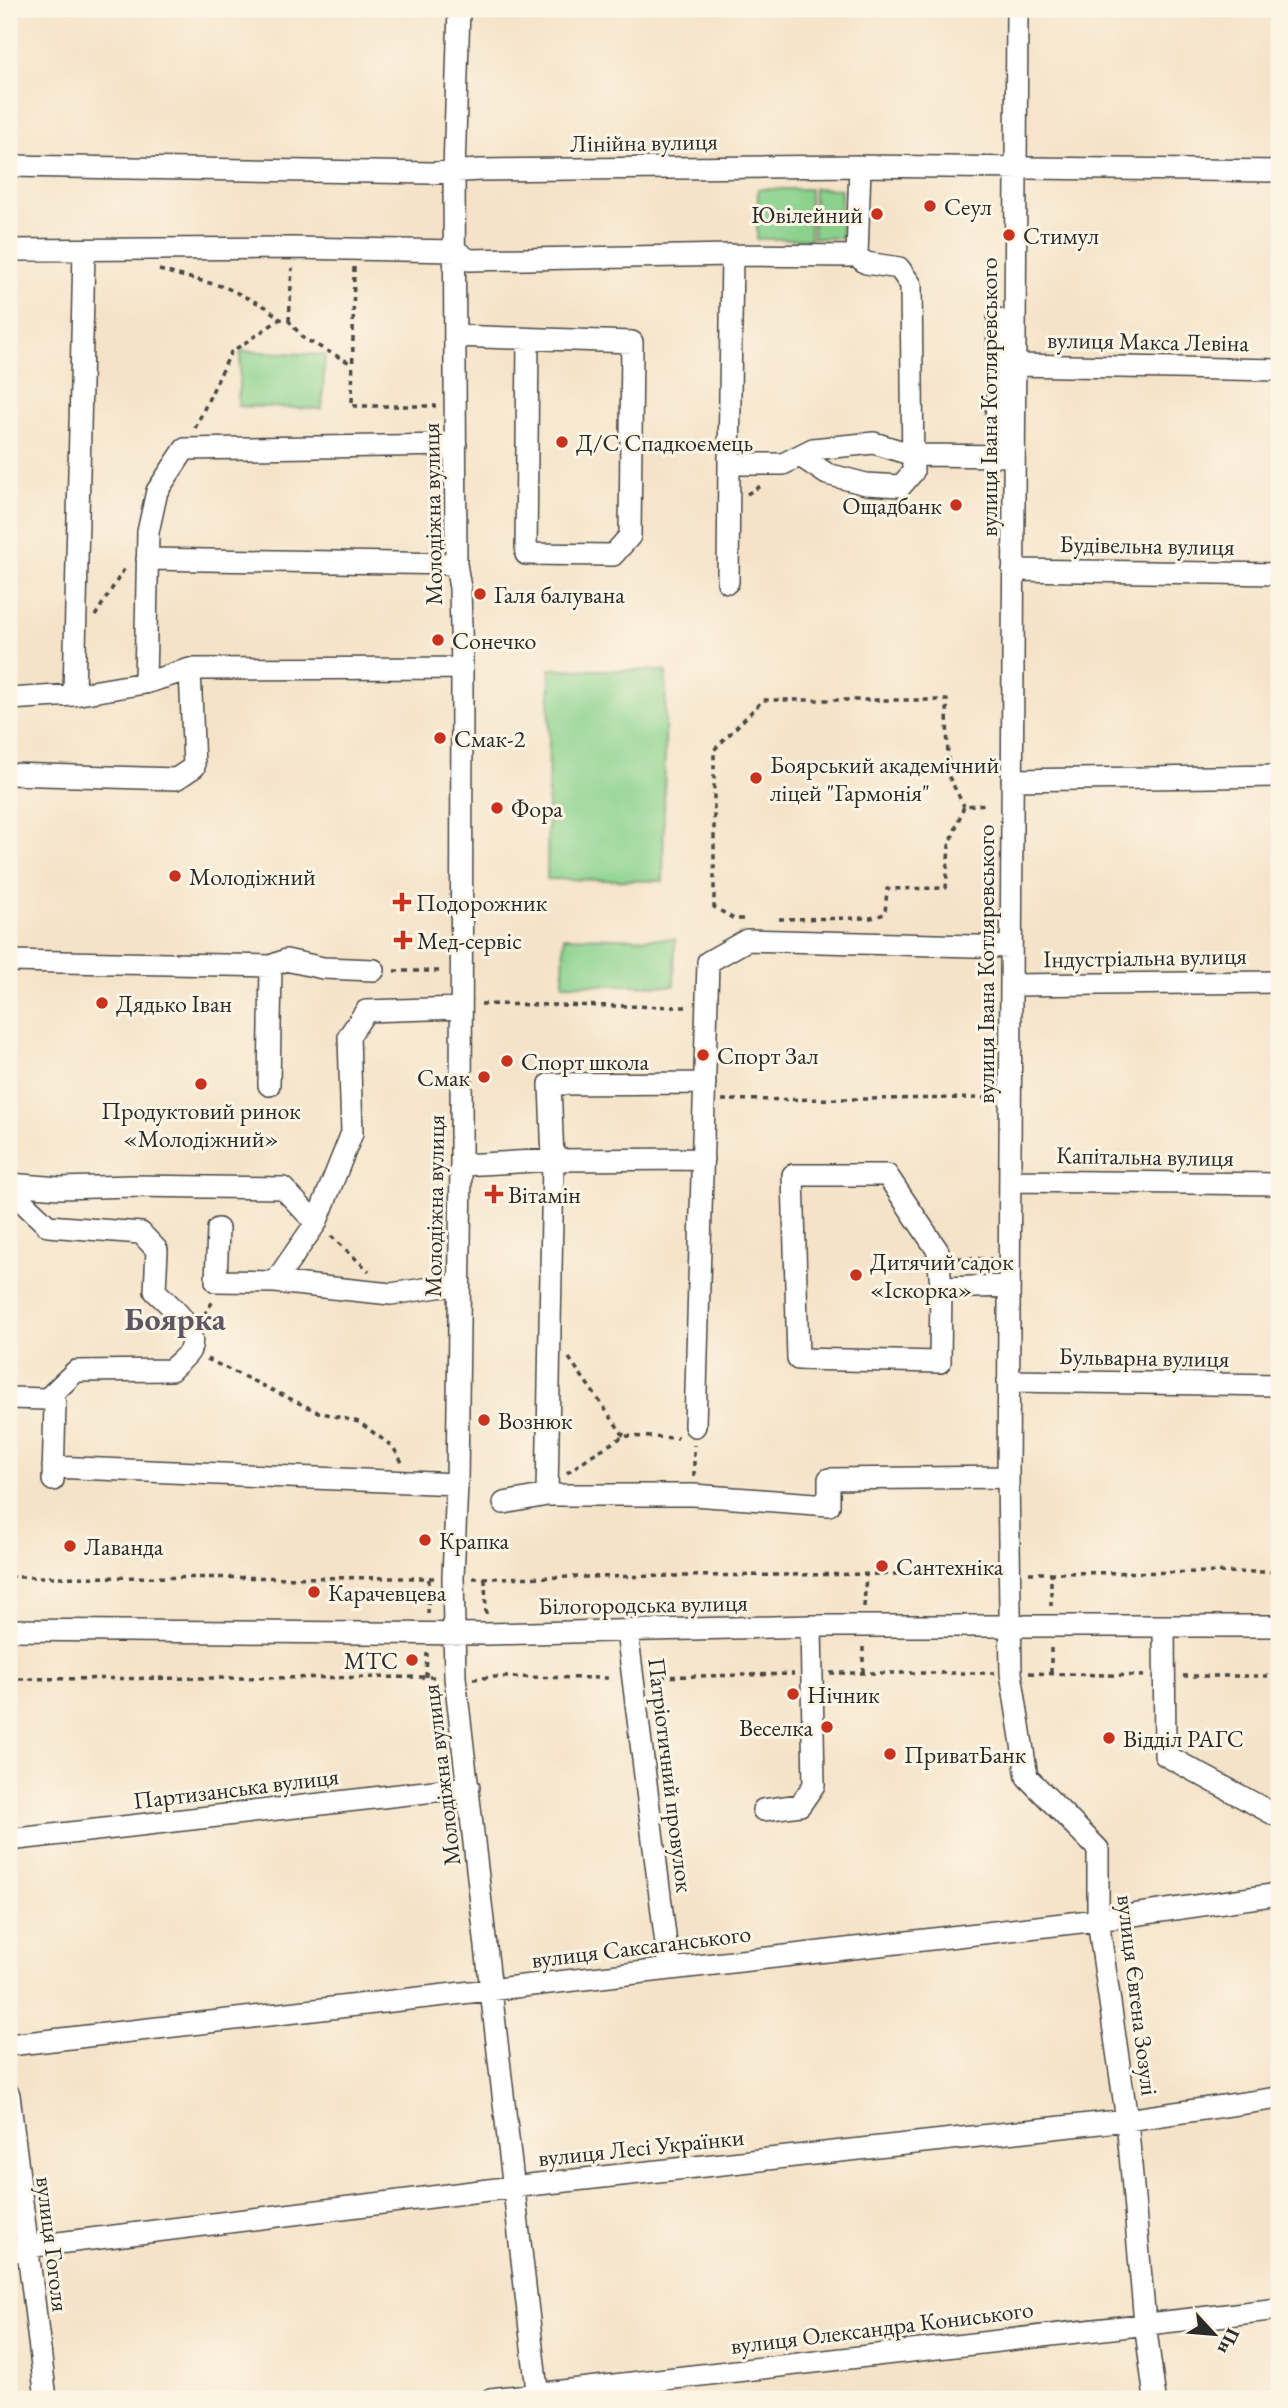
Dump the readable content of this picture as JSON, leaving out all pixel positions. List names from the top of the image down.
{
  "streets": {
    "street": [
      "Лінійна вулиця",
      "вулиця Макса Левіна",
      "вулиця Івана Котляревського",
      "Молодіжна вулиця",
      "Будівельна вулиця",
      "Індустріальна вулиця",
      "Капітальна вулиця",
      "Бульварна вулиця",
      "Білогородська вулиця",
      "Патріотичний провулок",
      "Партизанська вулиця",
      "вулиця Саксаганського",
      "вулиця Євгена Зозулі",
      "вулиця Лесі Українки",
      "вулиця Гоголя",
      "вулиця Олександра Кониського"
    ]
  },
  "crossings": [
    ["Лінійна вулиця", "вулиця Івана Котляревського"],
    ["Лінійна вулиця", "Молодіжна вулиця"],
    ["вулиця Макса Левіна", "вулиця Івана Котляревського"],
    ["вулиця Івана Котляревського", "Будівельна вулиця"],
    ["вулиця Івана Котляревського", "Індустріальна вулиця"],
    ["вулиця Івана Котляревського", "Капітальна вулиця"],
    ["вулиця Івана Котляревського", "Бульварна вулиця"],
    ["вулиця Івана Котляревського", "Білогородська вулиця"],
    ["вулиця Івана Котляревського", "вулиця Євгена Зозулі"],
    ["Молодіжна вулиця", "Білогородська вулиця"],
    ["Молодіжна вулиця", "Партизанська вулиця"],
    ["Молодіжна вулиця", "вулиця Саксаганського"],
    ["Молодіжна вулиця", "вулиця Лесі Українки"],
    ["Молодіжна вулиця", "вулиця Олександра Кониського"],
    ["Білогородська вулиця", "Патріотичний провулок"],
    ["Білогородська вулиця", "вулиця Євгена Зозулі"],
    ["Патріотичний провулок", "вулиця Саксаганського"],
    ["вулиця Саксаганського", "вулиця Євгена Зозулі"],
    ["вулиця Євгена Зозулі", "вулиця Лесі Українки"],
    ["вулиця Євгена Зозулі", "вулиця Олександра Кониського"],
    ["вулиця Лесі Українки", "вулиця Гоголя"]
  ],
  "districts": ["Боярка"],
  "places": {
    "other": [
      "Сеул",
      "Ювілейний",
      "Стимул",
      "Д/С Спадкоємець",
      "Ощадбанк",
      "Галя балувана",
      "Сонечко",
      "Смак-2",
      "Боярський академічний ліцей \"Гармонія\"",
      "Фора",
      "Молодіжний",
      "Дядько Іван",
      "Спорт Зал",
      "Спорт школа",
      "Смак",
      "Продуктовий ринок «Молодіжний»",
      "Дитячий садок «Іскорка»",
      "Вознюк",
      "Крапка",
      "Лаванда",
      "Сантехніка",
      "Карачевцева",
      "МТС",
      "Нічник",
      "Веселка",
      "Відділ РАГС",
      "ПриватБанк"
    ],
    "health": ["Подорожник", "Мед-сервіс", "Вітамін"]
  },
  "north": "bottom right"
}
